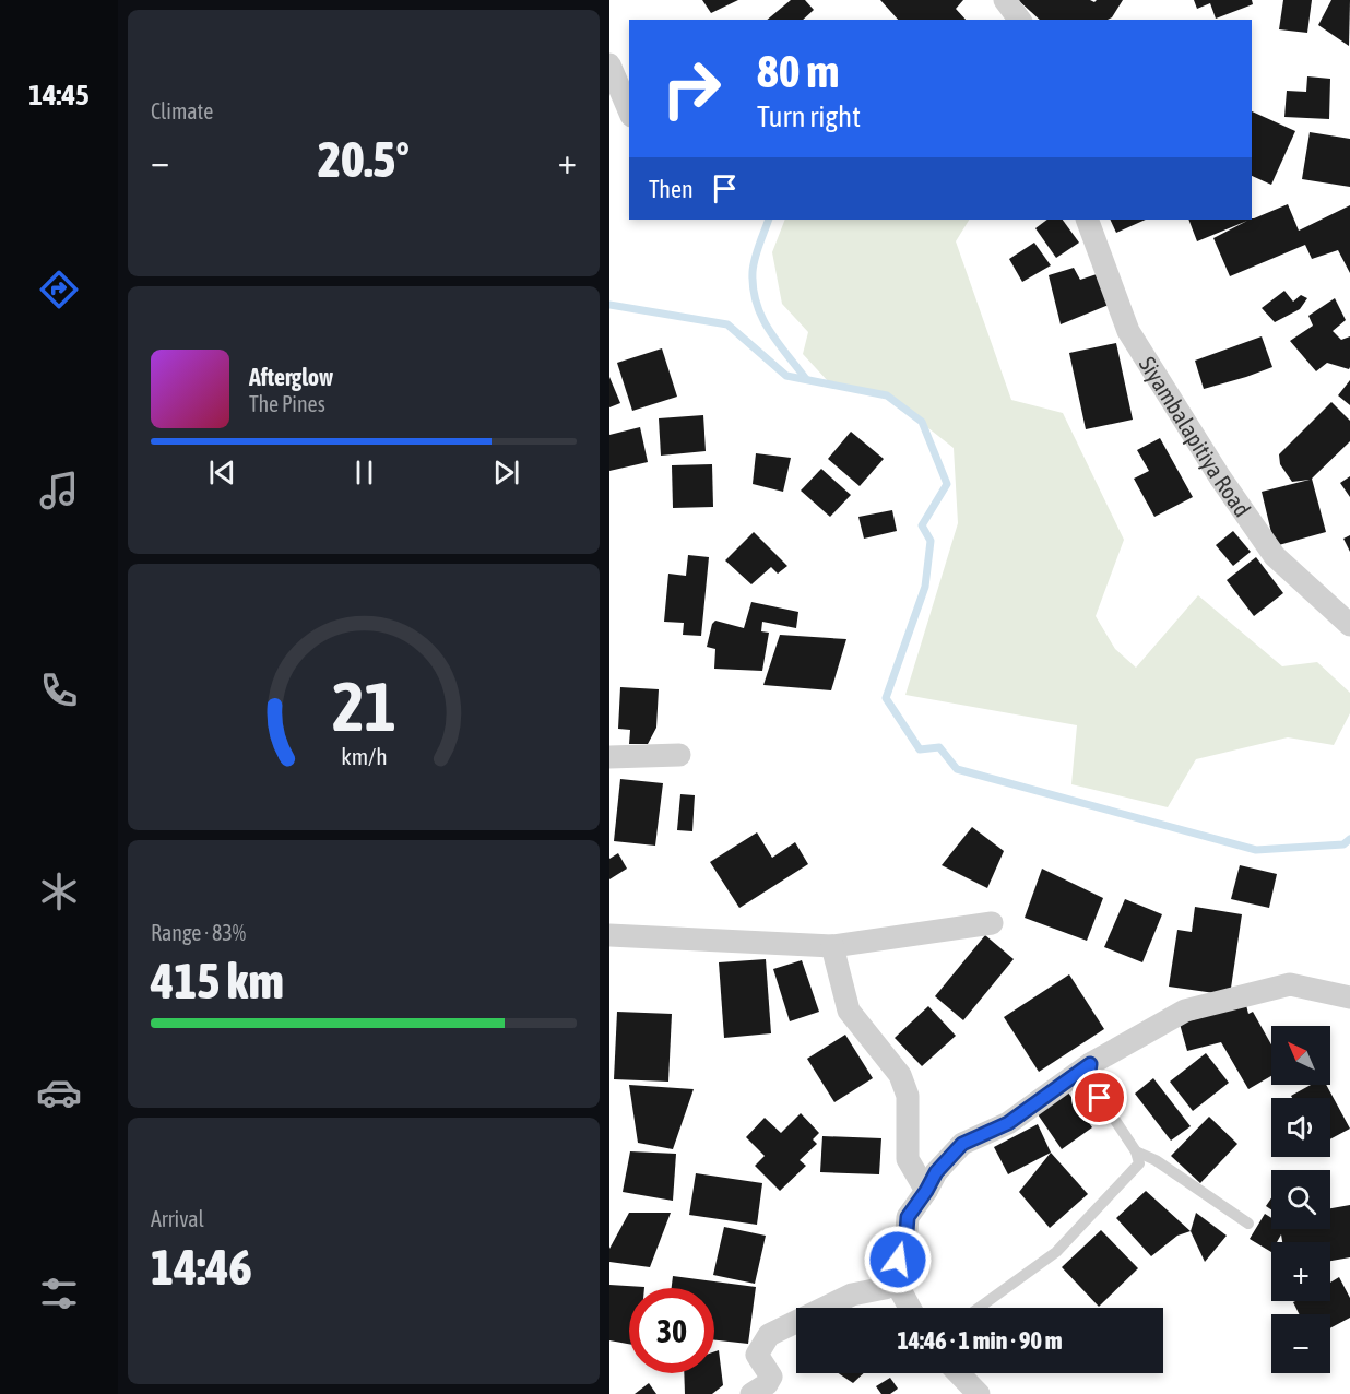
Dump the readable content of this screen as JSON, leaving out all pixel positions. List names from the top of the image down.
{
  "streets": {
    "street": ["Siyambalapitiya Road"]
  },
  "north": "top left",
  "page": {
    "tabs": "14:45",
    "tile": [
      "Climate",
      ["Range · 83%", "415 km"],
      ["Arrival", "14:46"]
    ],
    "turn": ["80 m", "Turn right"],
    "heat": ["−", "20.5°", "+"],
    "then": "Then",
    "song": ["Afterglow", "The Pines"],
    "map_buttons": ["+", "−"],
    "limit": "30",
    "trip": "14:46 · 1 min · 90 m",
    "gauge": ["21", "km/h"]
  }
}
